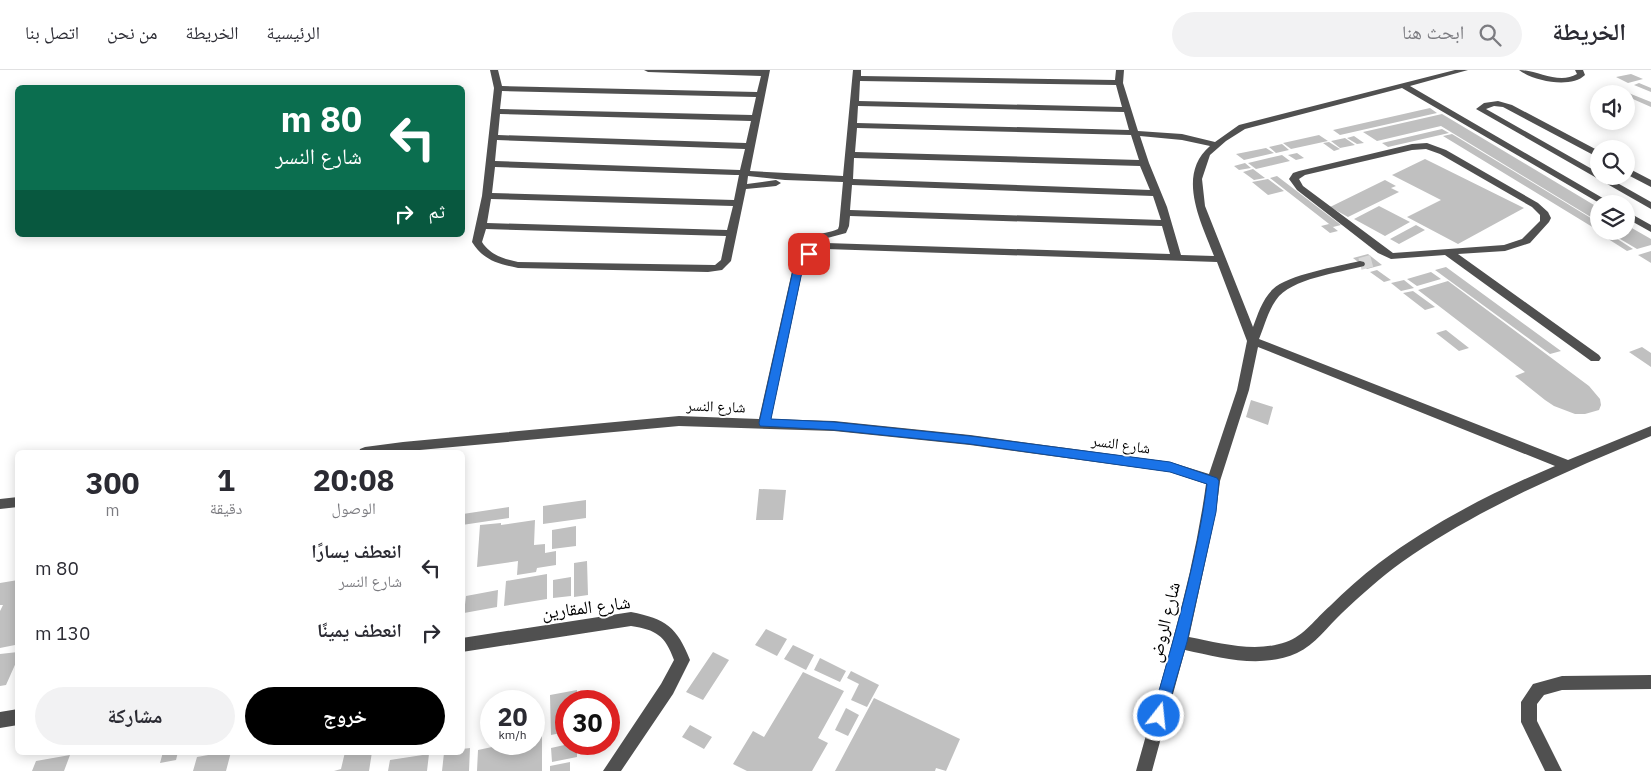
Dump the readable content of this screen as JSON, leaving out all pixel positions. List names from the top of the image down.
{
  "streets": {
    "street": ["شارع النسر", "شارع المقارين", "شارع الروض"]
  },
  "crossings": [
    ["شارع النسر", "شارع الروض"]
  ],
  "page": {
    "header": "الخريطة",
    "search": "ابحث هنا",
    "nav": [
      "الرئيسية",
      "الخريطة",
      "من نحن",
      "اتصل بنا"
    ],
    "turn": ["80 m", "شارع النسر"],
    "then": "ثم",
    "eta": [
      "20:08",
      "الوصول",
      "1",
      "دقيقة",
      "300",
      "m"
    ],
    "list": [
      {
        "name": "انعطف يسارًا",
        "note": "شارع النسر",
        "value": "80 m"
      },
      {
        "name": "انعطف يمينًا",
        "value": "130 m"
      }
    ],
    "buttons": ["خروج", "مشاركة"],
    "speed": "20 km/h",
    "limit": "30"
  }
}
